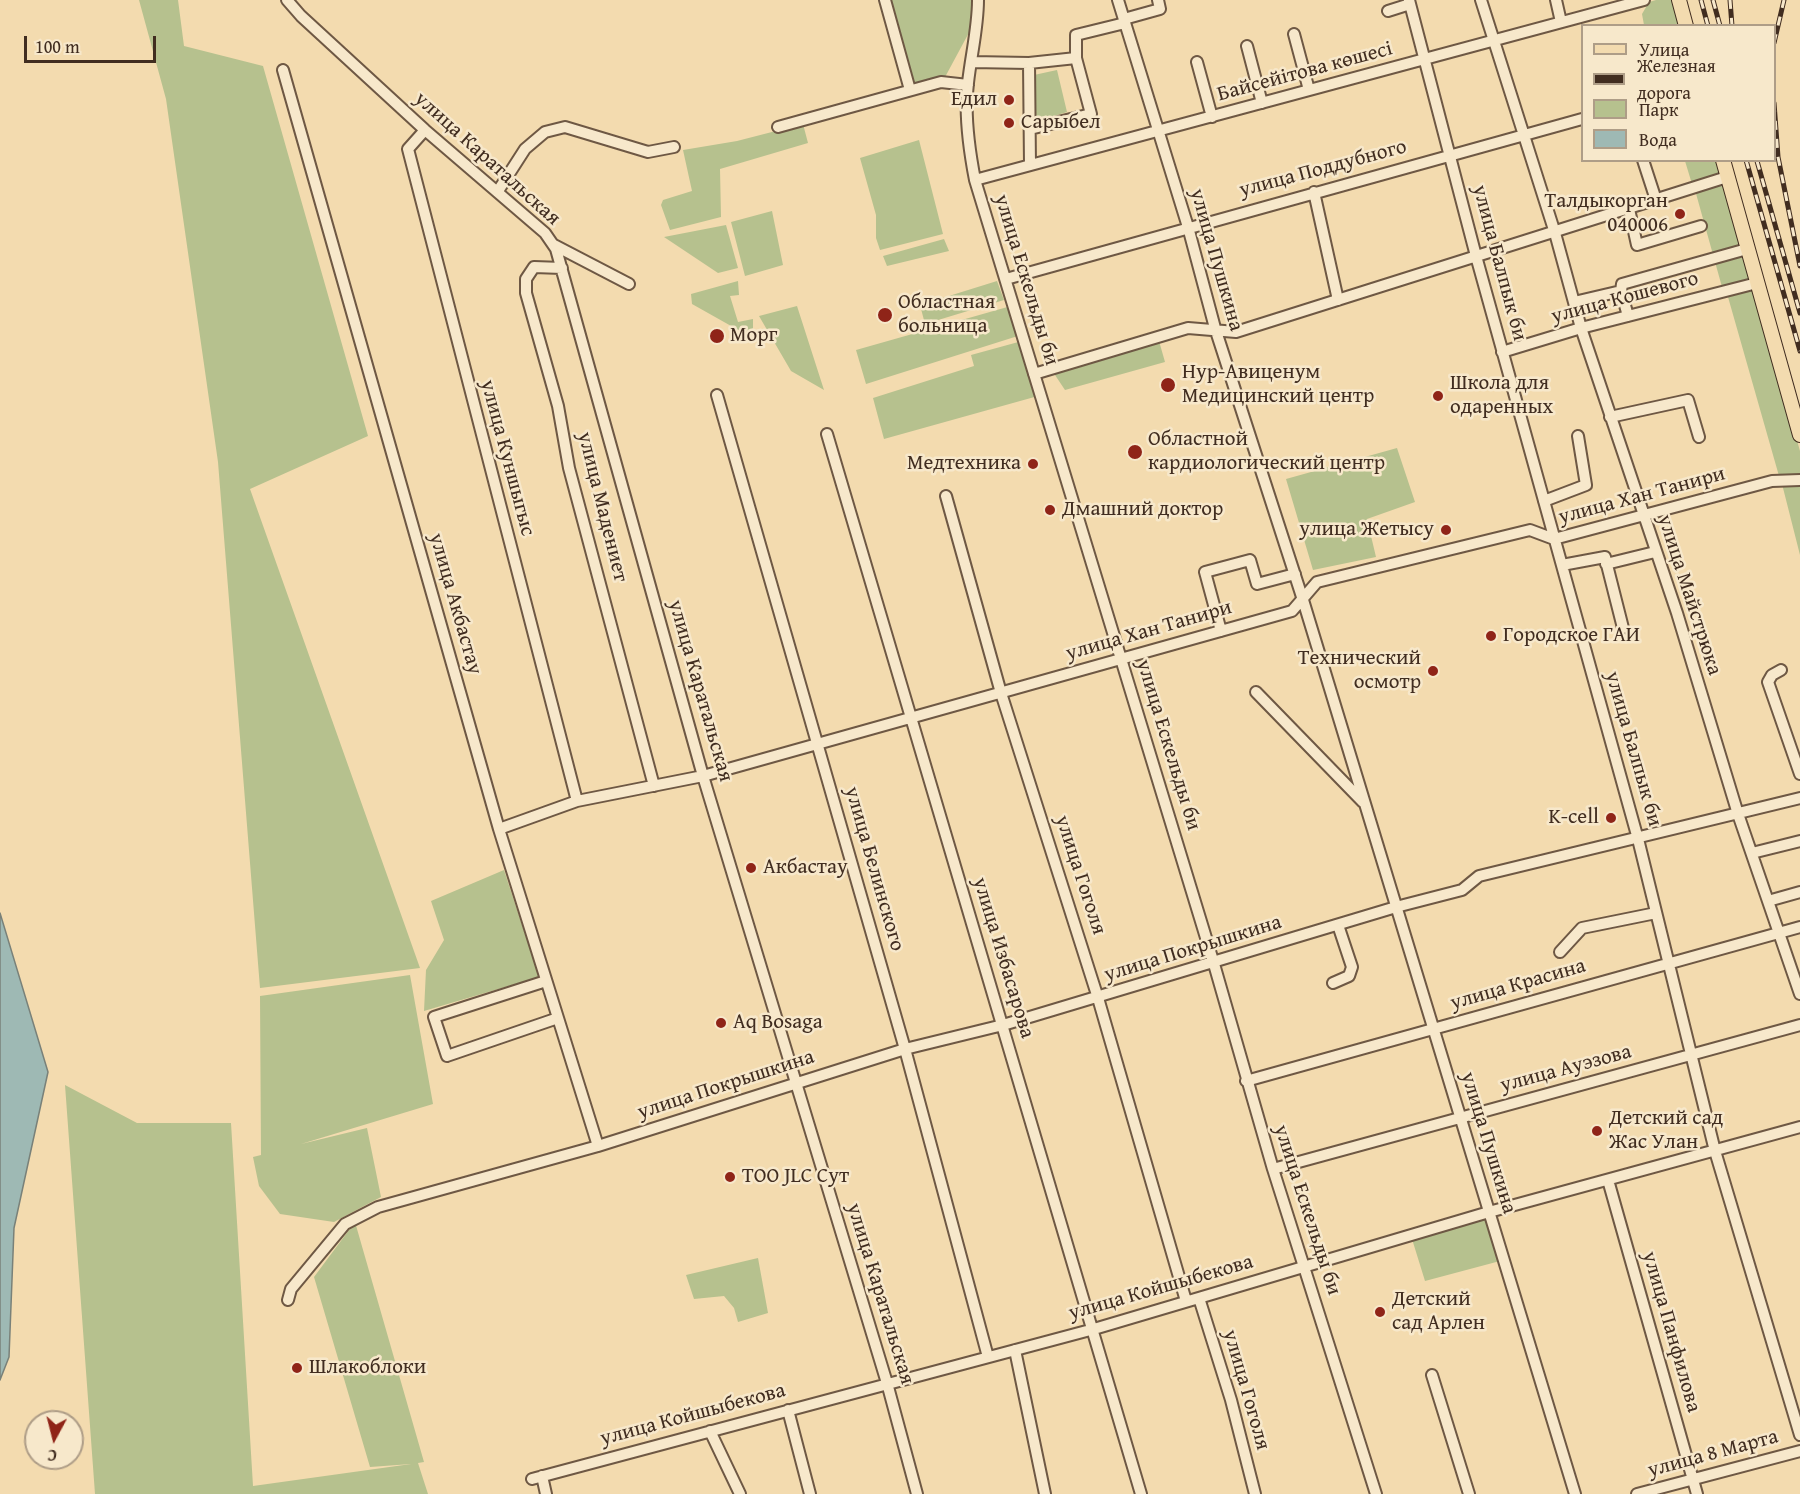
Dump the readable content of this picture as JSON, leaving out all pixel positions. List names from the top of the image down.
{
  "streets": {
    "street": [
      "Байсейітова көшесі",
      "улица Каратальская",
      "улица Поддубного",
      "улица Пушкина",
      "улица Балпык би",
      "улица Ескельды би",
      "улица Кошевого",
      "улица Куншыгыс",
      "улица Хан Танири",
      "улица Мадениет",
      "улица Майстрюка",
      "улица Акбастау",
      "улица Белинского",
      "улица Гоголя",
      "улица Покрышкина",
      "улица Избасарова",
      "улица Красина",
      "улица Ауэзова",
      "улица Койшыбекова",
      "улица Панфилова",
      "улица 8 Марта"
    ]
  },
  "crossings": [
    ["Байсейітова көшесі", "улица Пушкина"],
    ["Байсейітова көшесі", "улица Балпык би"],
    ["Байсейітова көшесі", "улица Ескельды би"],
    ["Байсейітова көшесі", "улица Майстрюка"],
    ["улица Каратальская", "улица Куншыгыс"],
    ["улица Каратальская", "улица Хан Танири"],
    ["улица Каратальская", "улица Мадениет"],
    ["улица Каратальская", "улица Покрышкина"],
    ["улица Каратальская", "улица Койшыбекова"],
    ["улица Поддубного", "улица Пушкина"],
    ["улица Поддубного", "улица Балпык би"],
    ["улица Поддубного", "улица Ескельды би"],
    ["улица Поддубного", "улица Майстрюка"],
    ["улица Пушкина", "улица Хан Танири"],
    ["улица Пушкина", "улица Покрышкина"],
    ["улица Пушкина", "улица Красина"],
    ["улица Пушкина", "улица Ауэзова"],
    ["улица Пушкина", "улица Койшыбекова"],
    ["улица Балпык би", "улица Кошевого"],
    ["улица Балпык би", "улица Хан Танири"],
    ["улица Балпык би", "улица Покрышкина"],
    ["улица Балпык би", "улица Красина"],
    ["улица Балпык би", "улица Ауэзова"],
    ["улица Балпык би", "улица Койшыбекова"],
    ["улица Ескельды би", "улица Хан Танири"],
    ["улица Ескельды би", "улица Покрышкина"],
    ["улица Ескельды би", "улица Красина"],
    ["улица Ескельды би", "улица Ауэзова"],
    ["улица Ескельды би", "улица Койшыбекова"],
    ["улица Кошевого", "улица Майстрюка"],
    ["улица Куншыгыс", "улица Хан Танири"],
    ["улица Хан Танири", "улица Мадениет"],
    ["улица Хан Танири", "улица Майстрюка"],
    ["улица Хан Танири", "улица Акбастау"],
    ["улица Хан Танири", "улица Белинского"],
    ["улица Хан Танири", "улица Гоголя"],
    ["улица Хан Танири", "улица Избасарова"],
    ["улица Майстрюка", "улица Покрышкина"],
    ["улица Майстрюка", "улица Красина"],
    ["улица Акбастау", "улица Покрышкина"],
    ["улица Белинского", "улица Покрышкина"],
    ["улица Белинского", "улица Койшыбекова"],
    ["улица Гоголя", "улица Покрышкина"],
    ["улица Гоголя", "улица Койшыбекова"],
    ["улица Покрышкина", "улица Избасарова"],
    ["улица Избасарова", "улица Койшыбекова"],
    ["улица Койшыбекова", "улица Панфилова"],
    ["улица Панфилова", "улица 8 Марта"]
  ],
  "places": [
    "Едил",
    "Сарыбел",
    "Талдыкорган 040006",
    "Областная больница",
    "Морг",
    "Нур-Авиценум Медицинский центр",
    "Школа для одаренных",
    "Областной кардиологический центр",
    "Медтехника",
    "Дмашний доктор",
    "улица Жетысу",
    "Городское ГАИ",
    "Технический осмотр",
    "K-cell",
    "Акбастау",
    "Aq Bosaga",
    "Детский сад Жас Улан",
    "ТОО JLC Сут",
    "Детский сад Арлен",
    "Шлакоблоки"
  ],
  "legend": [
    "Улица",
    "Железная дорога",
    "Парк",
    "Вода"
  ],
  "scale_bar": "100 m",
  "north": "bottom"
}
